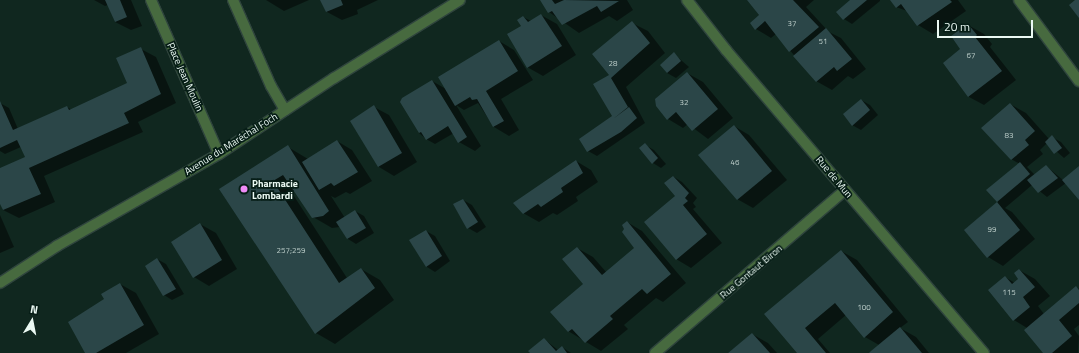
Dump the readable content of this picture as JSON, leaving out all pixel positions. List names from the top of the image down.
{
  "streets": {
    "street": [
      "Place Jean Moulin",
      "Avenue du Maréchal Foch",
      "Rue de Mun",
      "Rue Gontaut Biron"
    ]
  },
  "crossings": [
    ["Place Jean Moulin", "Avenue du Maréchal Foch"],
    ["Rue de Mun", "Rue Gontaut Biron"]
  ],
  "places": ["Pharmacie Lombardi"],
  "house_numbers": [
    "37",
    "51",
    "67",
    "28",
    "32",
    "83",
    "46",
    "99",
    "257;259",
    "115",
    "100"
  ],
  "scale_bar": "20 m",
  "north": "top"
}
